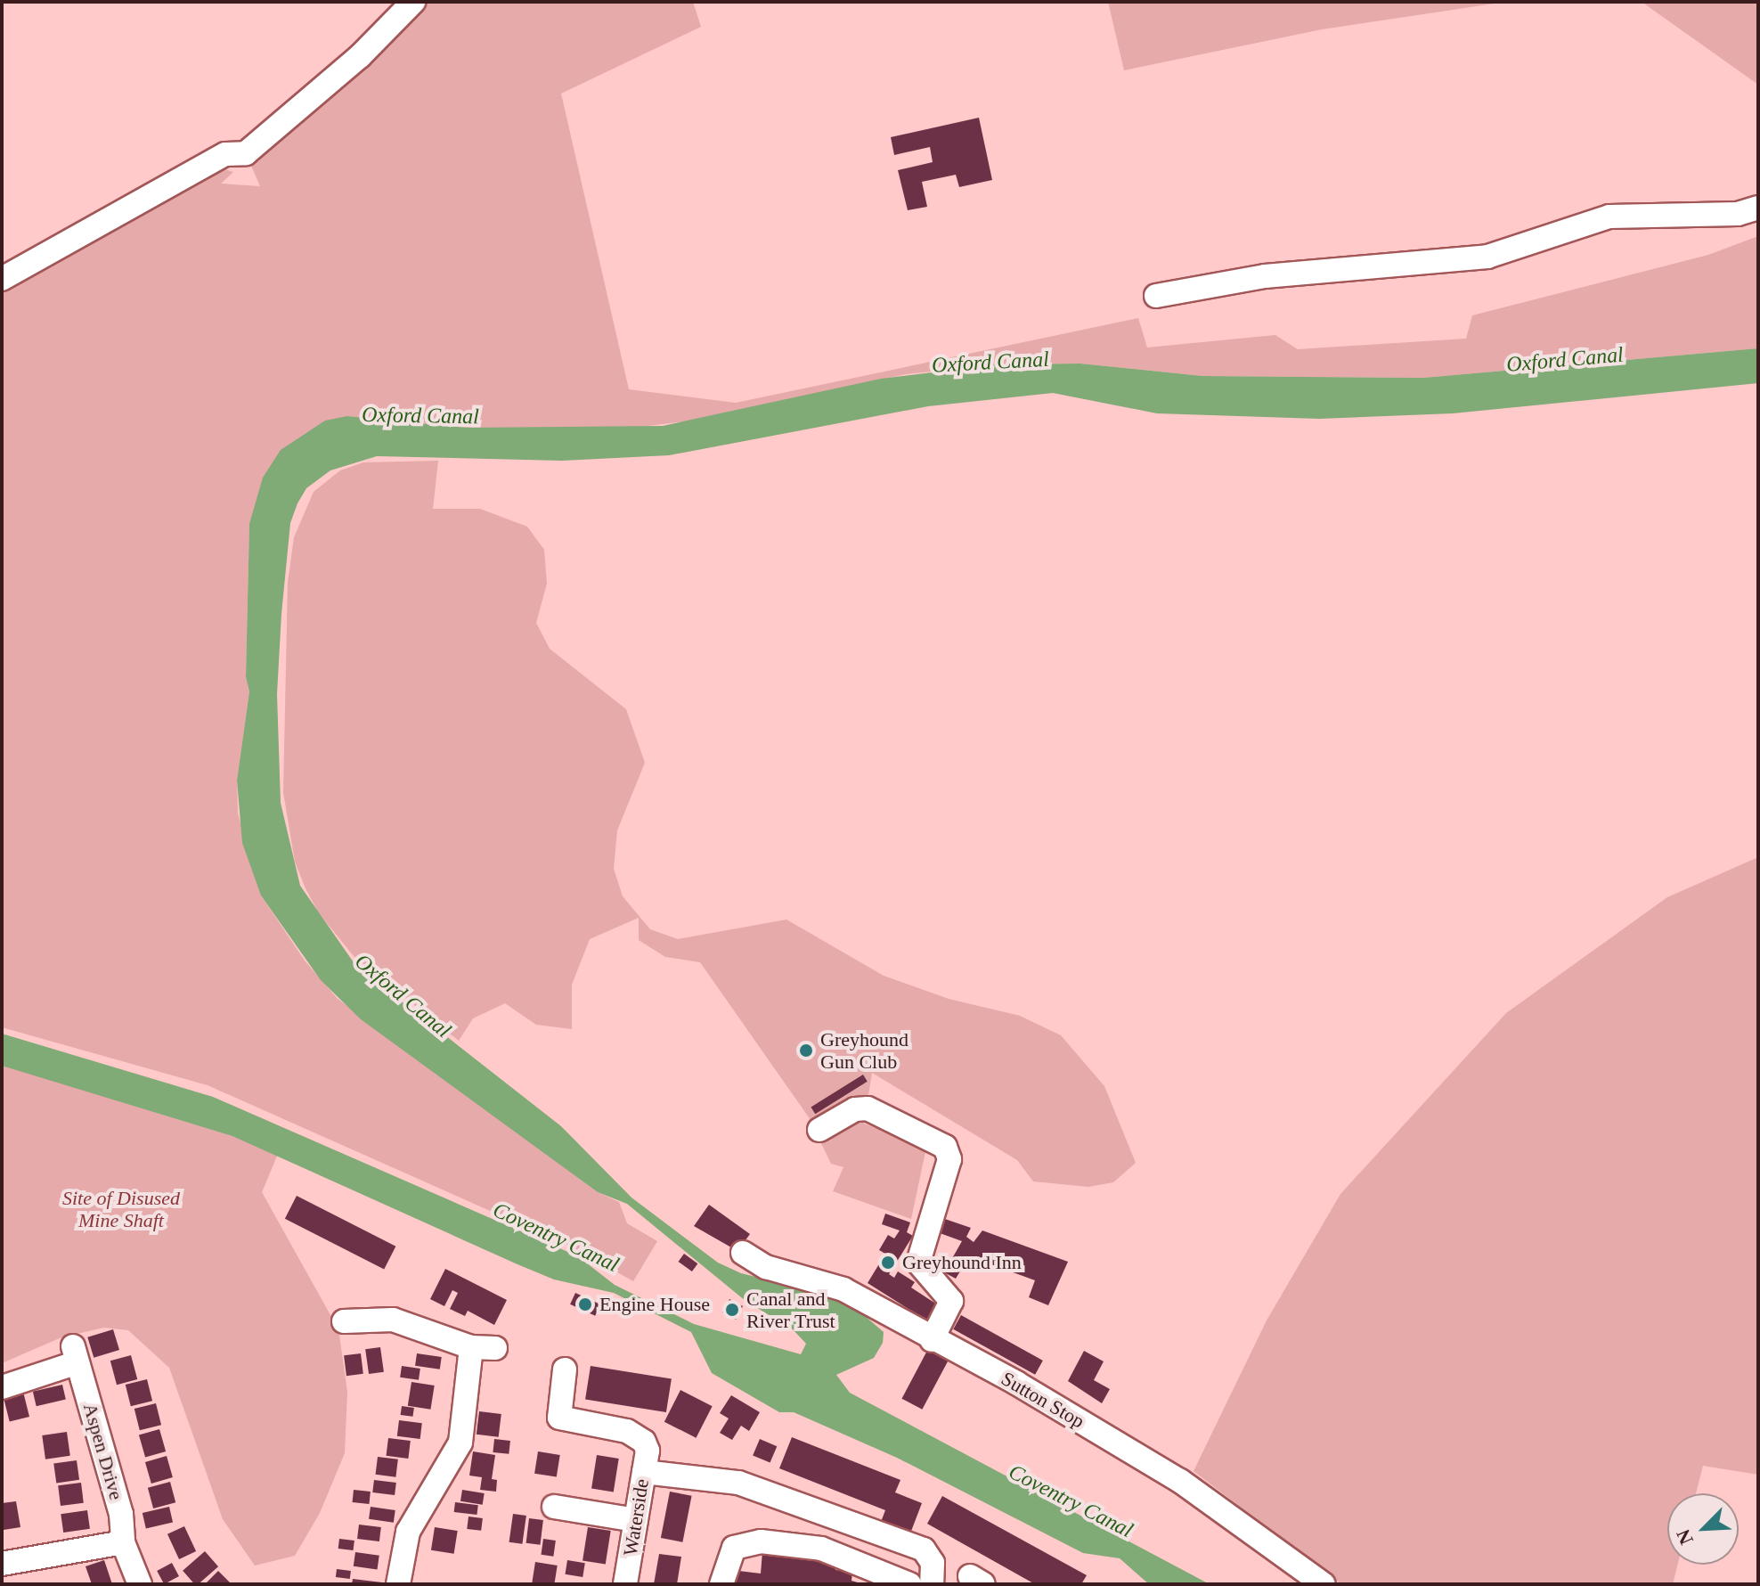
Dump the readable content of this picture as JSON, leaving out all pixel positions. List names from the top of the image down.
{
  "streets": {
    "street": ["Sutton Stop", "Aspen Drive", "Waterside"]
  },
  "water": ["Oxford Canal", "Coventry Canal"],
  "parks": ["Site of Disused Mine Shaft"],
  "places": [
    "Greyhound Gun Club",
    "Greyhound Inn",
    "Engine House",
    "Canal and River Trust"
  ],
  "north": "bottom left"
}
